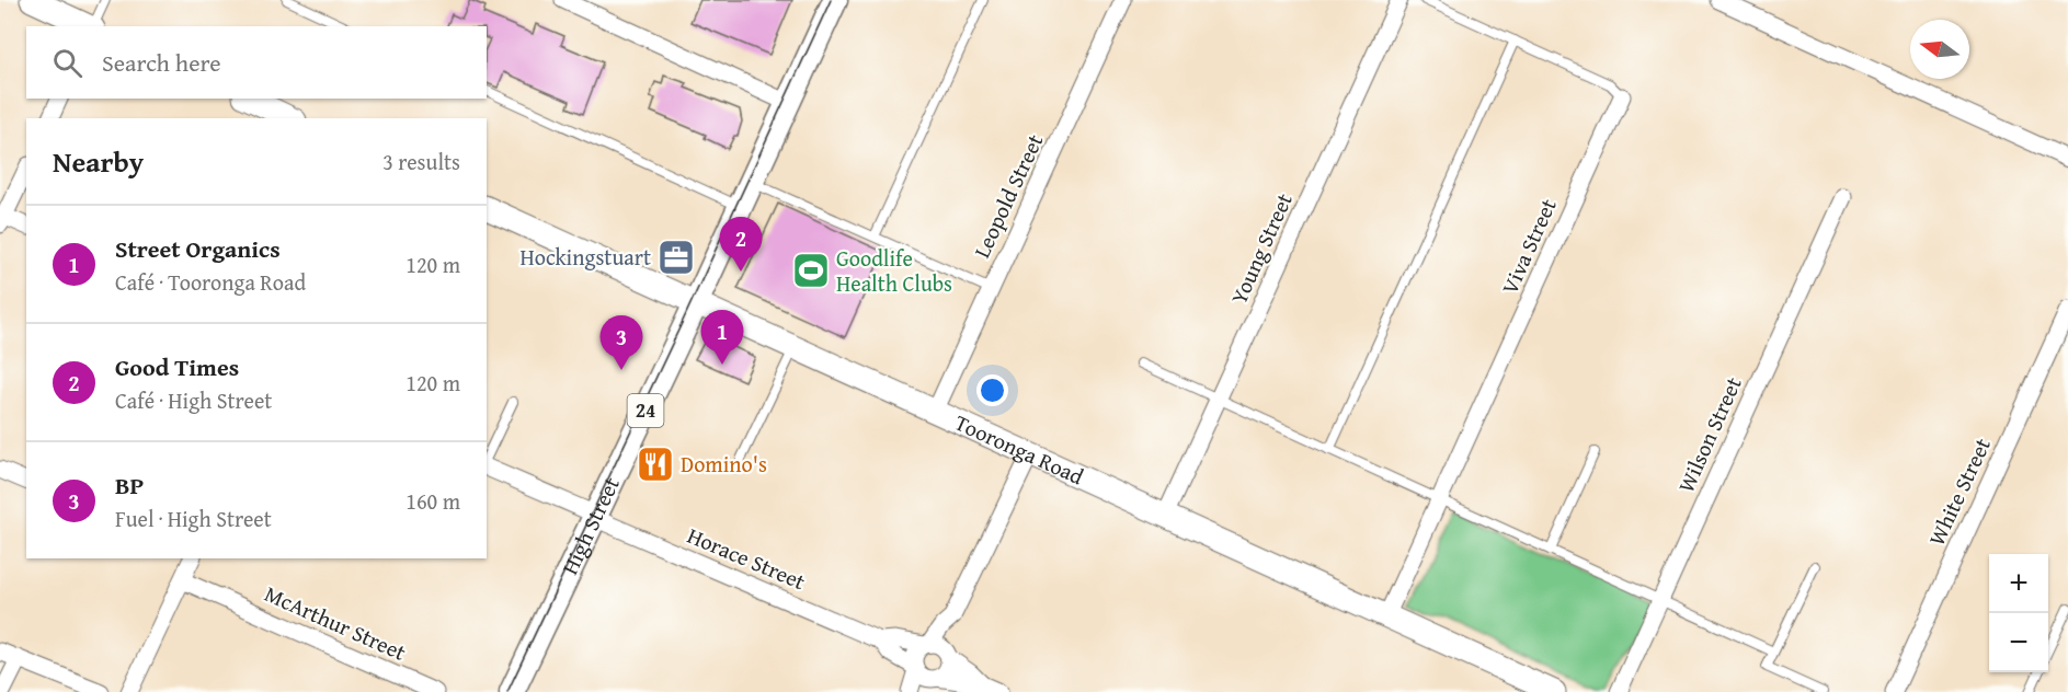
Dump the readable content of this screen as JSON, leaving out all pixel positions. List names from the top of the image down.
{
  "streets": {
    "main road": ["24", "Tooronga Road", "High Street"],
    "street": [
      "Leopold Street",
      "Viva Street",
      "Young Street",
      "Wilson Street",
      "White Street",
      "Horace Street",
      "McArthur Street"
    ]
  },
  "crossings": [
    ["Leopold Street", "Tooronga Road"],
    ["Viva Street", "Tooronga Road"],
    ["Young Street", "Tooronga Road"],
    ["Tooronga Road", "High Street"],
    ["High Street", "Horace Street"]
  ],
  "places": {
    "office": ["Hockingstuart"],
    "sports": ["Goodlife Health Clubs"],
    "restaurant": ["Domino's"]
  },
  "north": "left",
  "page": {
    "search": "Search here",
    "heading": ["Nearby", "3 results"],
    "list": [
      {
        "mark": "1",
        "name": "Street Organics",
        "note": "Café · Tooronga Road",
        "value": "120 m"
      },
      {
        "mark": "2",
        "name": "Good Times",
        "note": "Café · High Street",
        "value": "120 m"
      },
      {
        "mark": "3",
        "name": "BP",
        "note": "Fuel · High Street",
        "value": "160 m"
      }
    ],
    "pins": ["2", "1", "3"],
    "map_buttons": ["+", "−"]
  }
}
